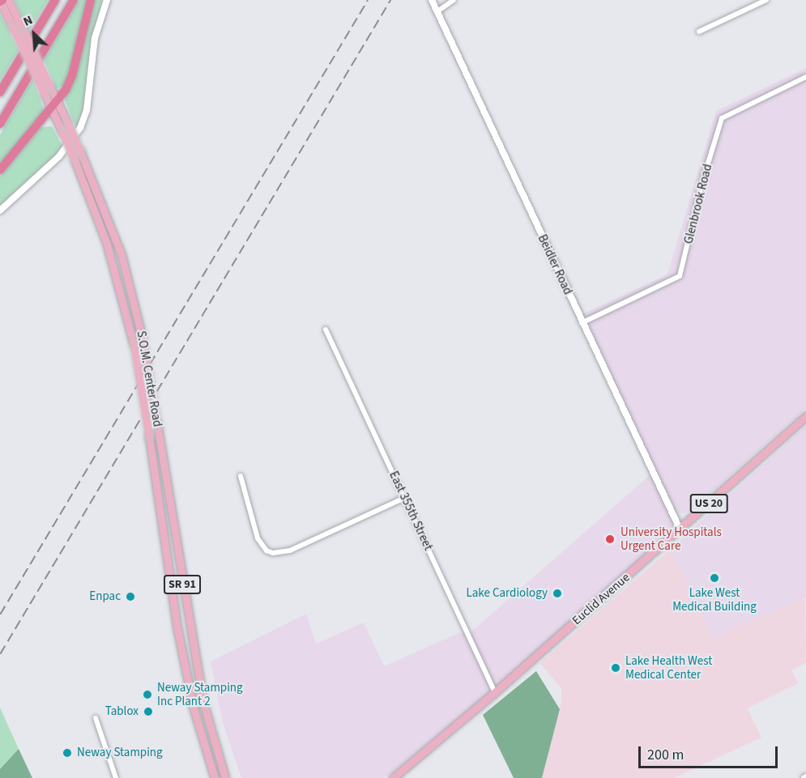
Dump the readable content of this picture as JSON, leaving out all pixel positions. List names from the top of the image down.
{
  "streets": {
    "main road": [
      "S.O.M. Center Road",
      "US 20",
      "SR 91",
      "Euclid Avenue"
    ],
    "street": ["Glenbrook Road", "Beidler Road", "East 355th Street"]
  },
  "crossings": [
    ["Glenbrook Road", "Beidler Road"],
    ["Beidler Road", "Euclid Avenue"],
    ["East 355th Street", "Euclid Avenue"]
  ],
  "places": [
    "University Hospitals Urgent Care",
    "Lake West Medical Building",
    "Lake Cardiology",
    "Enpac",
    "Lake Health West Medical Center",
    "Neway Stamping Inc Plant 2",
    "Tablox",
    "Neway Stamping"
  ],
  "scale_bar": "200 m",
  "north": "top left"
}
